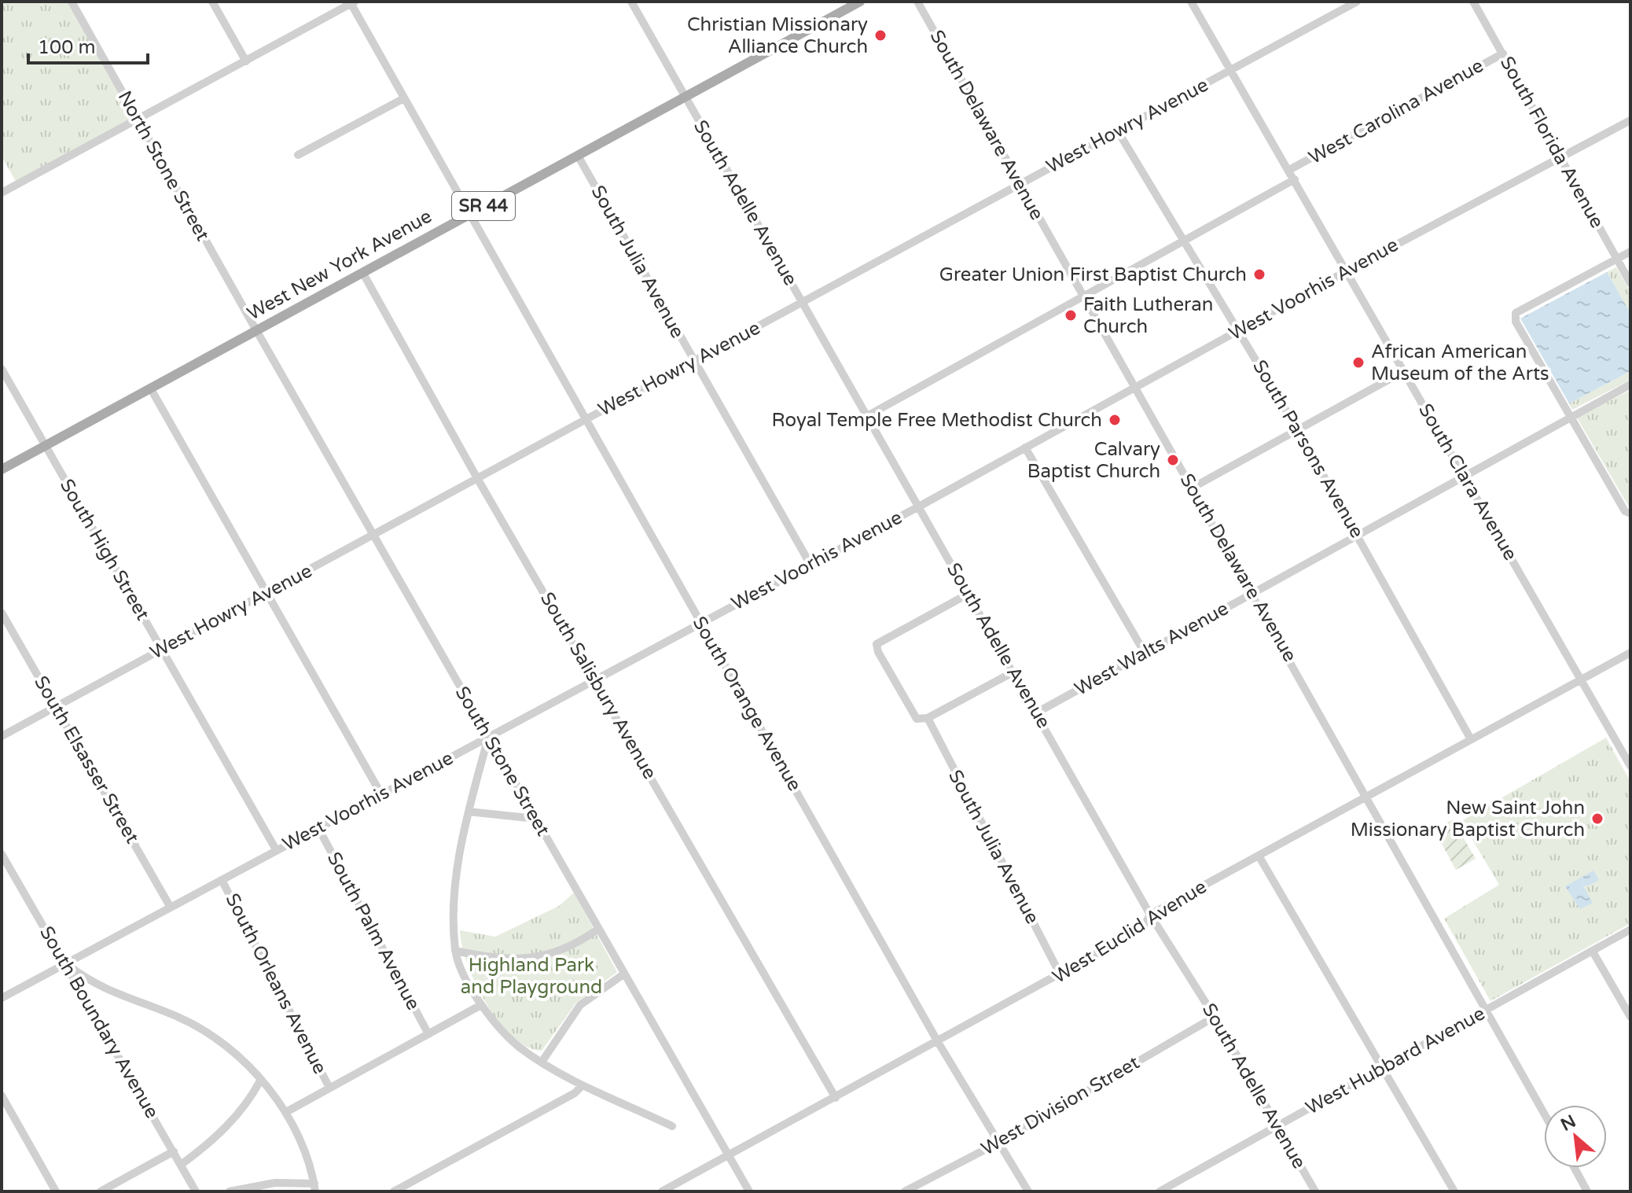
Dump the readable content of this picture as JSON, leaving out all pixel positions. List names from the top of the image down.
{
  "streets": {
    "main road": ["SR 44", "West New York Avenue"],
    "street": [
      "West Carolina Avenue",
      "South Delaware Avenue",
      "West Howry Avenue",
      "South Florida Avenue",
      "North Stone Street",
      "South Adelle Avenue",
      "South Julia Avenue",
      "West Voorhis Avenue",
      "South Parsons Avenue",
      "South Clara Avenue",
      "South High Street",
      "West Walts Avenue",
      "South Salisbury Avenue",
      "South Orange Avenue",
      "South Elsasser Street",
      "South Stone Street",
      "South Palm Avenue",
      "West Euclid Avenue",
      "South Orleans Avenue",
      "South Boundary Avenue",
      "West Hubbard Avenue",
      "West Division Street"
    ]
  },
  "crossings": [
    ["West Carolina Avenue", "South Delaware Avenue"],
    ["West Carolina Avenue", "South Florida Avenue"],
    ["West Carolina Avenue", "South Adelle Avenue"],
    ["West Carolina Avenue", "South Parsons Avenue"],
    ["West Carolina Avenue", "South Clara Avenue"],
    ["South Delaware Avenue", "West Howry Avenue"],
    ["South Delaware Avenue", "West Voorhis Avenue"],
    ["South Delaware Avenue", "West Walts Avenue"],
    ["South Delaware Avenue", "West Euclid Avenue"],
    ["South Delaware Avenue", "West Hubbard Avenue"],
    ["West Howry Avenue", "South Adelle Avenue"],
    ["West Howry Avenue", "South Julia Avenue"],
    ["West Howry Avenue", "South Parsons Avenue"],
    ["West Howry Avenue", "South Clara Avenue"],
    ["West Howry Avenue", "South High Street"],
    ["West Howry Avenue", "South Salisbury Avenue"],
    ["West Howry Avenue", "South Orange Avenue"],
    ["West Howry Avenue", "South Elsasser Street"],
    ["West Howry Avenue", "South Stone Street"],
    ["South Florida Avenue", "West Voorhis Avenue"],
    ["North Stone Street", "West New York Avenue"],
    ["North Stone Street", "South Stone Street"],
    ["South Adelle Avenue", "West New York Avenue"],
    ["South Adelle Avenue", "West Voorhis Avenue"],
    ["South Adelle Avenue", "West Walts Avenue"],
    ["South Adelle Avenue", "West Euclid Avenue"],
    ["South Adelle Avenue", "West Hubbard Avenue"],
    ["South Adelle Avenue", "West Division Street"],
    ["South Julia Avenue", "West New York Avenue"],
    ["South Julia Avenue", "West Voorhis Avenue"],
    ["South Julia Avenue", "West Euclid Avenue"],
    ["West New York Avenue", "South High Street"],
    ["West New York Avenue", "South Salisbury Avenue"],
    ["West New York Avenue", "South Orange Avenue"],
    ["West New York Avenue", "South Stone Street"],
    ["West Voorhis Avenue", "South Parsons Avenue"],
    ["West Voorhis Avenue", "South Clara Avenue"],
    ["West Voorhis Avenue", "South High Street"],
    ["West Voorhis Avenue", "South Salisbury Avenue"],
    ["West Voorhis Avenue", "South Orange Avenue"],
    ["West Voorhis Avenue", "South Elsasser Street"],
    ["West Voorhis Avenue", "South Stone Street"],
    ["West Voorhis Avenue", "South Palm Avenue"],
    ["West Voorhis Avenue", "South Orleans Avenue"],
    ["West Voorhis Avenue", "South Boundary Avenue"],
    ["South Parsons Avenue", "West Walts Avenue"],
    ["South Parsons Avenue", "West Euclid Avenue"],
    ["South Clara Avenue", "West Walts Avenue"],
    ["South Clara Avenue", "West Euclid Avenue"],
    ["South Salisbury Avenue", "West Euclid Avenue"],
    ["South Orange Avenue", "West Euclid Avenue"],
    ["South Orange Avenue", "West Division Street"],
    ["South Stone Street", "West Euclid Avenue"]
  ],
  "parks": ["Highland Park and Playground"],
  "places": [
    "Christian Missionary Alliance Church",
    "Greater Union First Baptist Church",
    "Faith Lutheran Church",
    "African American Museum of the Arts",
    "Royal Temple Free Methodist Church",
    "Calvary Baptist Church",
    "New Saint John Missionary Baptist Church"
  ],
  "scale_bar": "100 m",
  "north": "top left"
}
